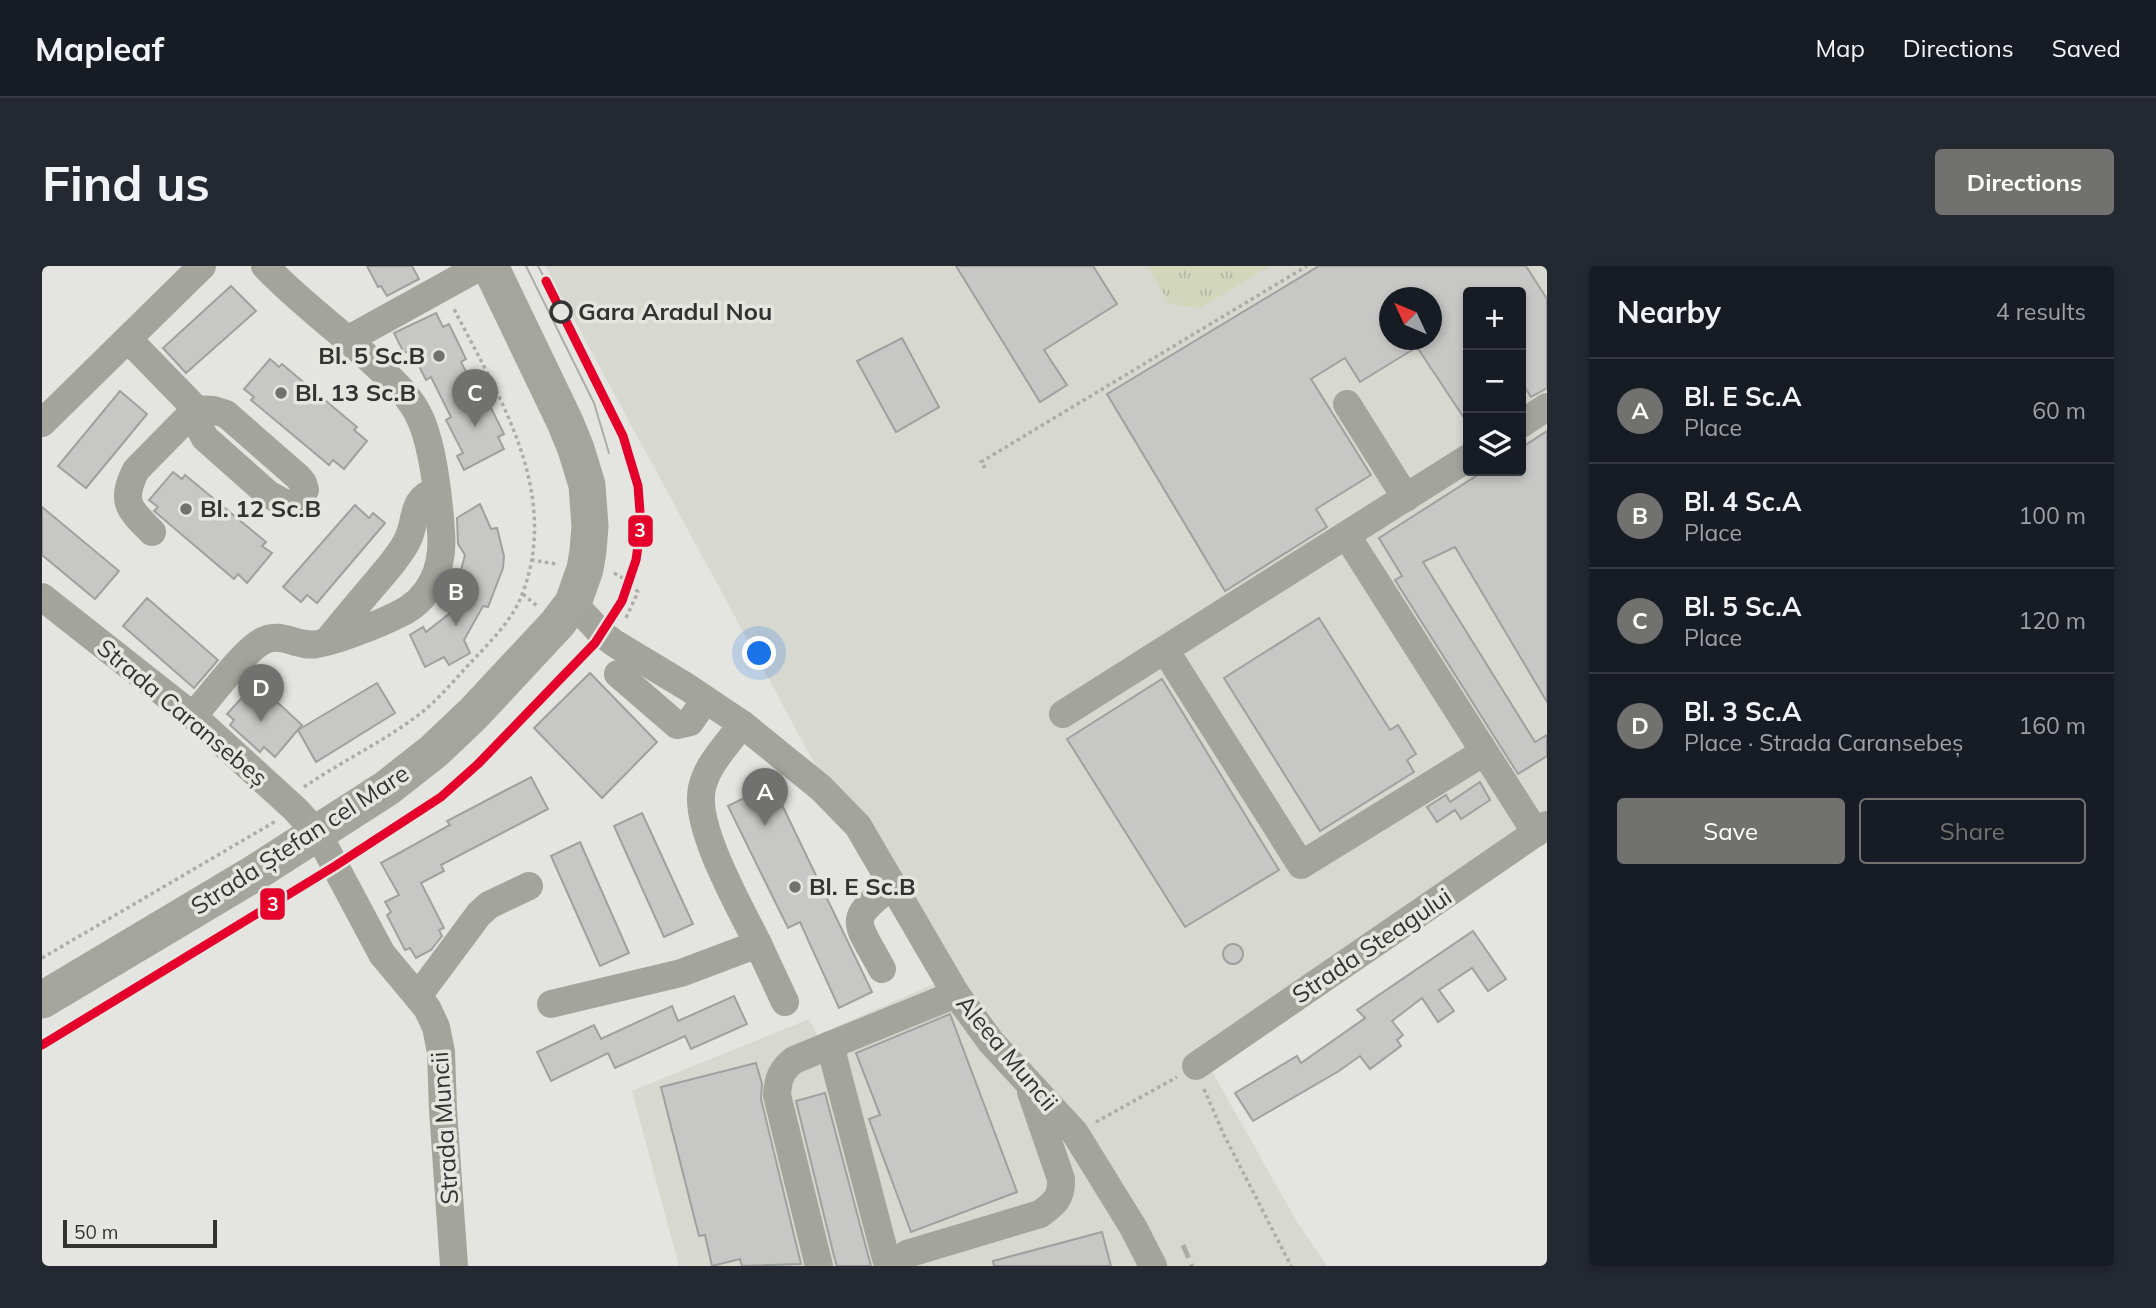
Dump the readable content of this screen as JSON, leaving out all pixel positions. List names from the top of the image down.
{
  "streets": {
    "main road": ["Strada Ștefan cel Mare"],
    "street": [
      "Strada Caransebeș",
      "Strada Steagului",
      "Aleea Muncii",
      "Strada Muncii"
    ]
  },
  "crossings": [
    ["Strada Caransebeș", "Strada Ștefan cel Mare"],
    ["Strada Caransebeș", "Strada Muncii"],
    ["Strada Ștefan cel Mare", "Aleea Muncii"],
    ["Strada Ștefan cel Mare", "Strada Muncii"]
  ],
  "places": [
    "Gara Aradul Nou",
    "Bl. 5 Sc.B",
    "Bl. 13 Sc.B",
    "Bl. 12 Sc.B",
    "Bl. E Sc.B"
  ],
  "lines": ["tram line 3"],
  "scale_bar": "50 m",
  "north": "top left",
  "page": {
    "header": "Mapleaf",
    "nav": ["Map", "Directions", "Saved"],
    "buttons": [
      "Directions",
      ["Save", "Share"]
    ],
    "title": "Find us",
    "heading": ["Nearby", "4 results"],
    "map_buttons": ["+", "−"],
    "list": [
      {
        "mark": "A",
        "name": "Bl. E Sc.A",
        "note": "Place",
        "value": "60 m"
      },
      {
        "mark": "B",
        "name": "Bl. 4 Sc.A",
        "note": "Place",
        "value": "100 m"
      },
      {
        "mark": "C",
        "name": "Bl. 5 Sc.A",
        "note": "Place",
        "value": "120 m"
      },
      {
        "mark": "D",
        "name": "Bl. 3 Sc.A",
        "note": "Place · Strada Caransebeș",
        "value": "160 m"
      }
    ],
    "pins": [
      "C",
      "B",
      "D",
      "A"
    ],
    "scale": "50 m"
  }
}
